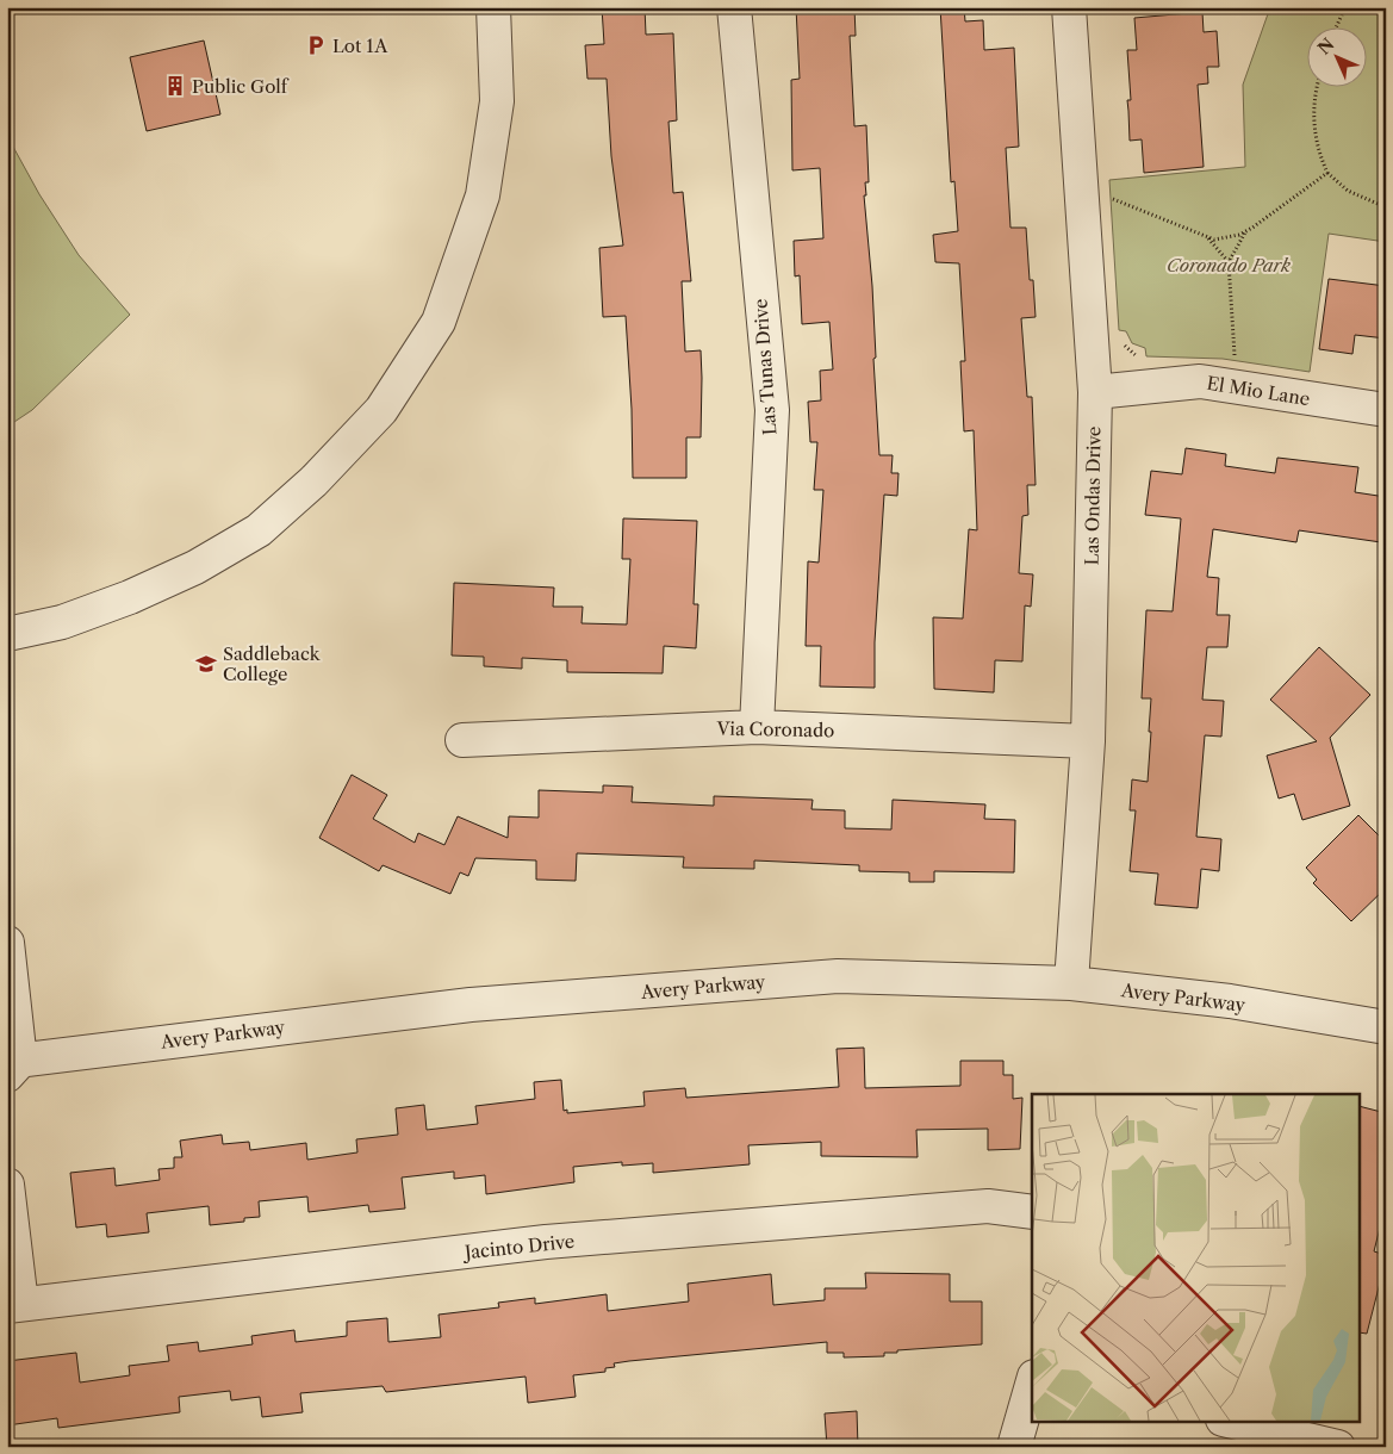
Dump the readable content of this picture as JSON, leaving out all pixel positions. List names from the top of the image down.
{
  "streets": {
    "street": [
      "Las Tunas Drive",
      "El Mio Lane",
      "Las Ondas Drive",
      "Via Coronado",
      "Avery Parkway",
      "Jacinto Drive"
    ]
  },
  "crossings": [
    ["Las Tunas Drive", "Via Coronado"],
    ["El Mio Lane", "Las Ondas Drive"],
    ["Las Ondas Drive", "Via Coronado"],
    ["Las Ondas Drive", "Avery Parkway"]
  ],
  "parks": ["Coronado Park"],
  "places": {
    "parking": ["Lot 1A"],
    "building": ["Public Golf"],
    "school or university": ["Saddleback College"]
  },
  "north": "top left"
}
